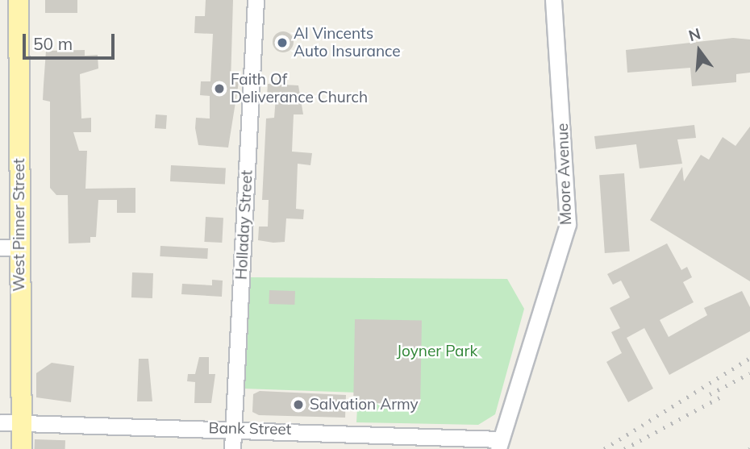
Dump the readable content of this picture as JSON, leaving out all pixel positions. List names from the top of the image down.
{
  "streets": {
    "main road": ["West Pinner Street"],
    "street": ["Moore Avenue", "Holladay Street", "Bank Street"]
  },
  "crossings": [
    ["Moore Avenue", "Bank Street"],
    ["West Pinner Street", "Bank Street"],
    ["Holladay Street", "Bank Street"]
  ],
  "parks": ["Joyner Park"],
  "places": ["Al Vincents Auto Insurance", "Faith Of Deliverance Church", "Salvation Army"],
  "scale_bar": "50 m",
  "north": "top"
}
